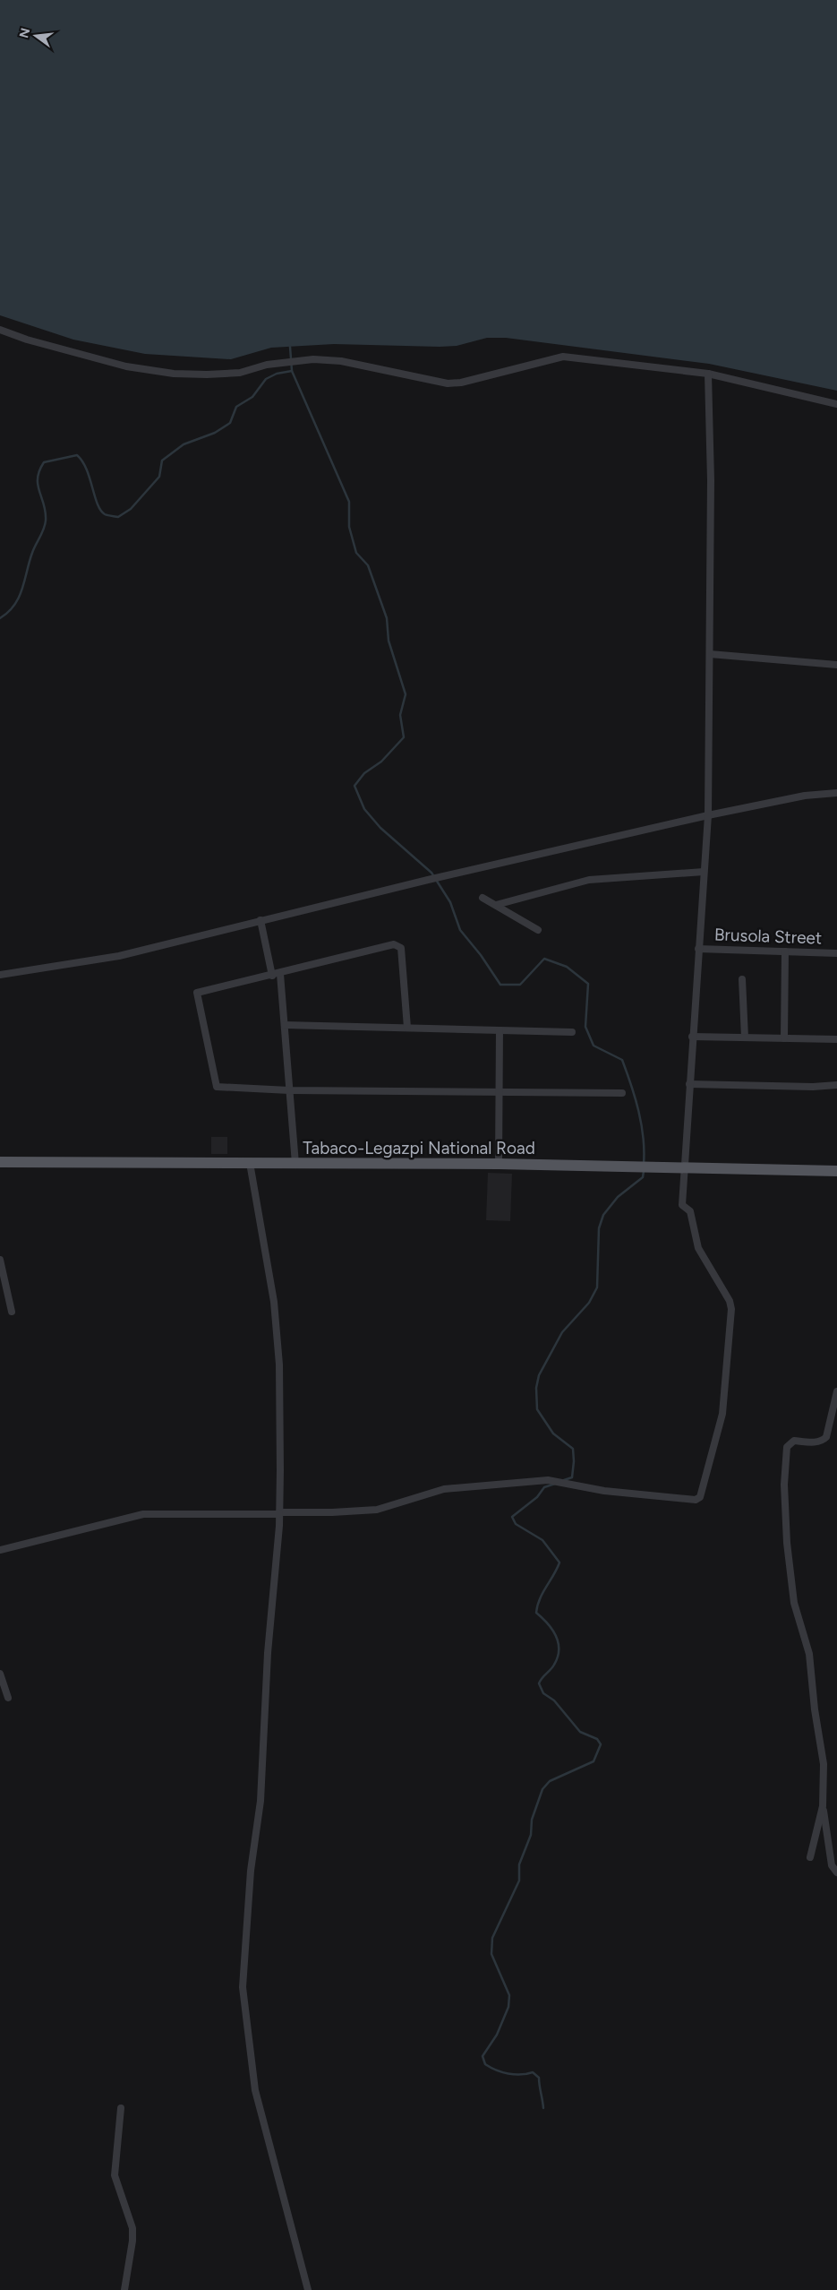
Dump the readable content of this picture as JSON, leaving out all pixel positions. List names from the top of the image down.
{
  "streets": {
    "main road": ["Tabaco-Legazpi National Road"],
    "street": ["Brusola Street"]
  },
  "north": "left"
}
